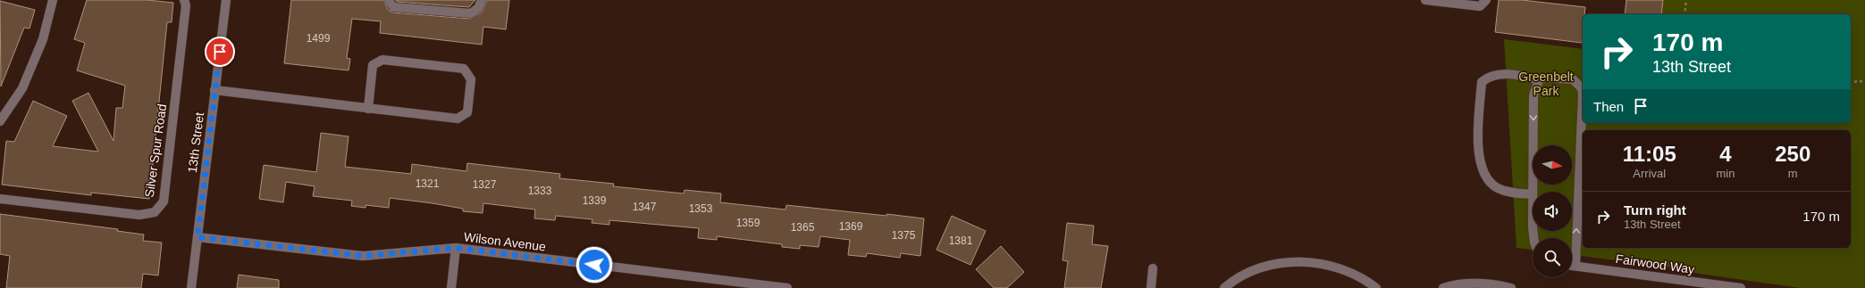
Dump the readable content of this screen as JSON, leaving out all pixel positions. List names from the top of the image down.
{
  "streets": {
    "street": [
      "13th Street",
      "Silver Spur Road",
      "Wilson Avenue",
      "Fairwood Way"
    ]
  },
  "crossings": [
    ["13th Street", "Wilson Avenue"]
  ],
  "parks": ["Greenbelt Park"],
  "house_numbers": [
    "1499",
    "1321",
    "1327",
    "1333",
    "1339",
    "1347",
    "1353",
    "1359",
    "1369",
    "1365",
    "1375",
    "1381"
  ],
  "north": "right",
  "page": {
    "turn": ["170 m", "13th Street"],
    "then": "Then",
    "eta": [
      "11:05",
      "Arrival",
      "4",
      "min",
      "250",
      "m"
    ],
    "list": [
      {
        "name": "Turn right",
        "note": "13th Street",
        "value": "170 m"
      }
    ]
  }
}
